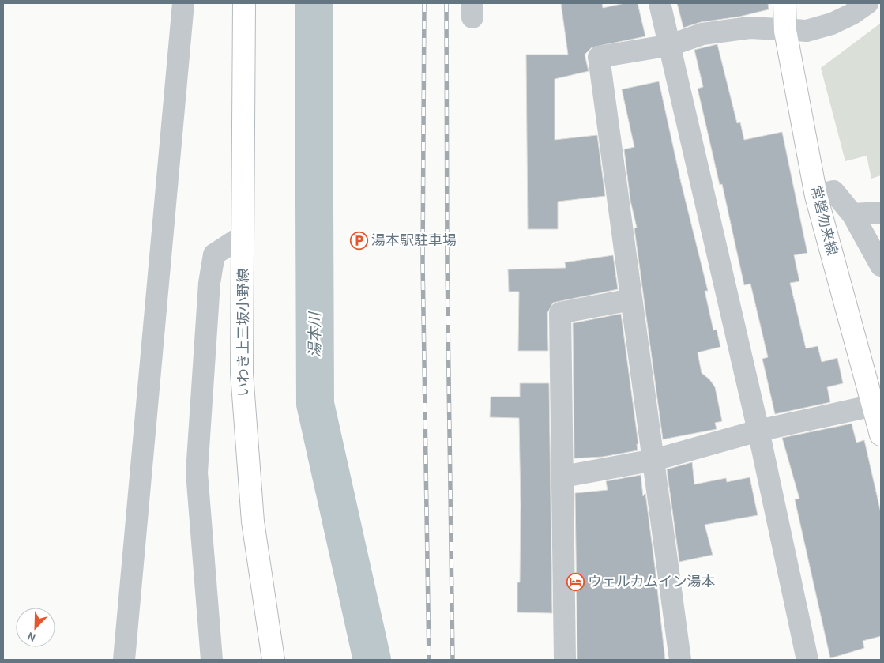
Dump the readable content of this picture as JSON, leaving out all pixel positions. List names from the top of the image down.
{
  "streets": {
    "main road": ["常磐勿来線", "いわき上三坂小野線"]
  },
  "water": ["湯本川"],
  "places": {
    "parking": ["湯本駅駐車場"],
    "hotel": ["ウェルカムイン湯本"]
  },
  "north": "bottom left"
}
